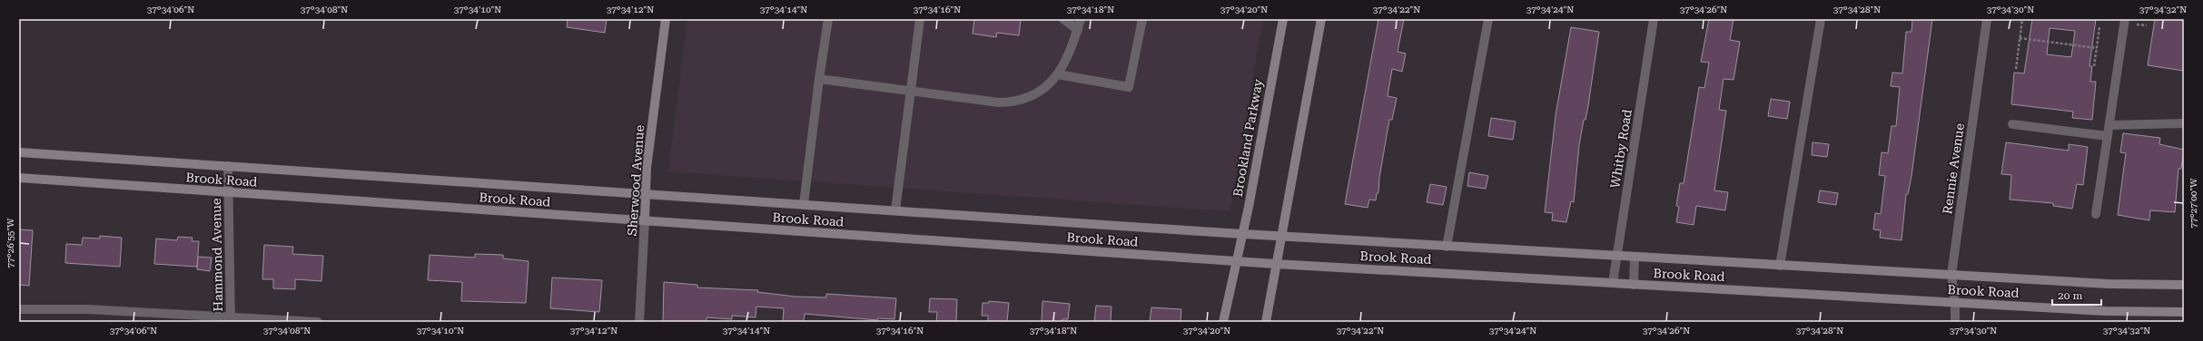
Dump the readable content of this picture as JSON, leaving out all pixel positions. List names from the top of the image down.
{
  "streets": {
    "main road": ["Brookland Parkway", "Brook Road", "Sherwood Avenue"],
    "street": ["Whitby Road", "Rennie Avenue", "Hammond Avenue"]
  },
  "crossings": [
    ["Brookland Parkway", "Brook Road"],
    ["Whitby Road", "Brook Road"],
    ["Rennie Avenue", "Brook Road"],
    ["Brook Road", "Sherwood Avenue"],
    ["Brook Road", "Hammond Avenue"]
  ],
  "scale_bar": "20 m",
  "coordinates": [
    "37°34'06\"N",
    "37°34'08\"N",
    "37°34'10\"N",
    "37°34'12\"N",
    "37°34'14\"N",
    "37°34'16\"N",
    "37°34'18\"N",
    "37°34'20\"N",
    "37°34'22\"N",
    "37°34'24\"N",
    "37°34'26\"N",
    "37°34'28\"N",
    "37°34'30\"N",
    "37°34'32\"N",
    "77°27'00\"W",
    "77°26'55\"W"
  ]
}
